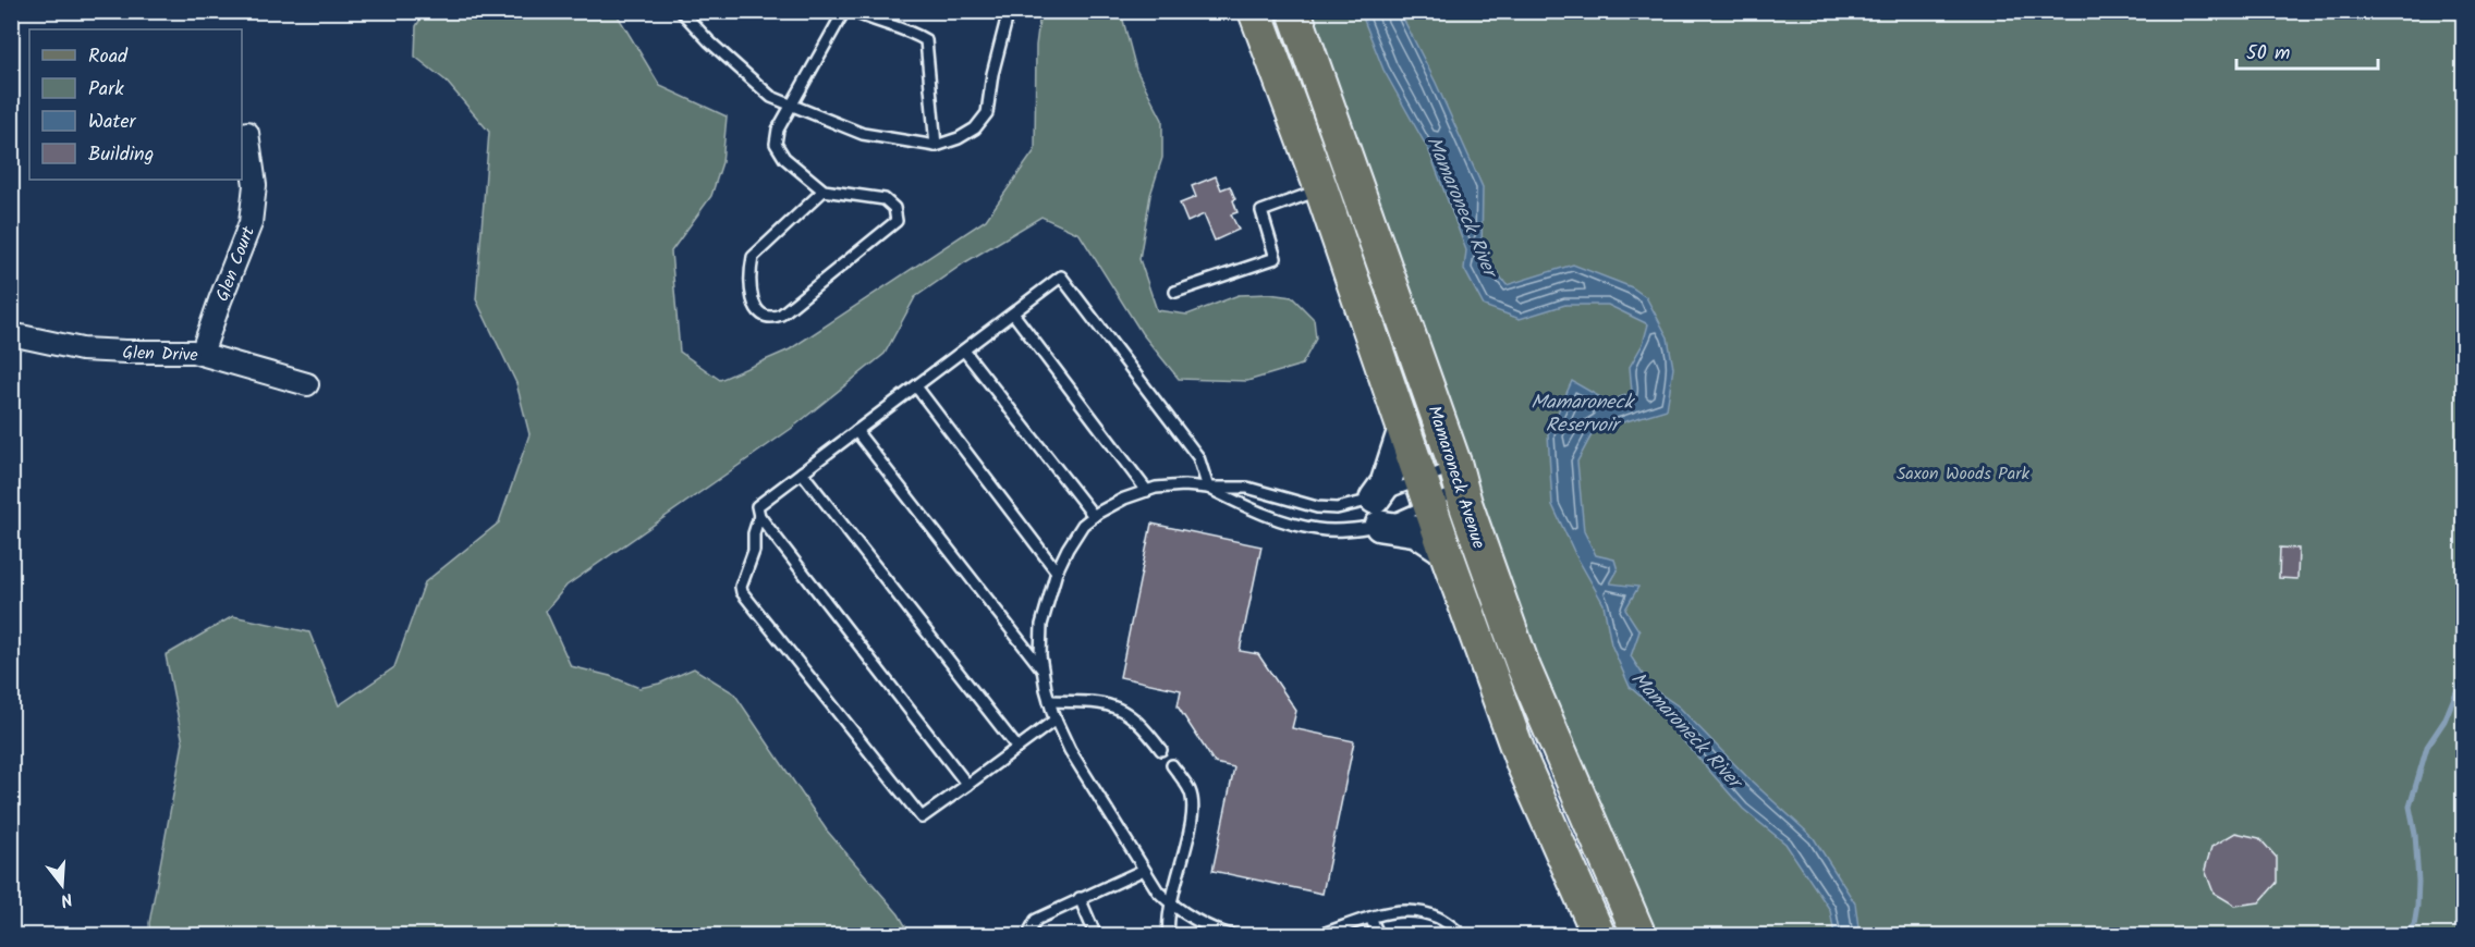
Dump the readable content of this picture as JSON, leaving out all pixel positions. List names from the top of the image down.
{
  "streets": {
    "main road": ["Mamaroneck Avenue"],
    "street": ["Glen Court", "Glen Drive"]
  },
  "crossings": [
    ["Glen Court", "Glen Drive"]
  ],
  "water": ["Mamaroneck River", "Mamaroneck Reservoir"],
  "parks": ["Saxon Woods Park"],
  "legend": [
    "Road",
    "Park",
    "Water",
    "Building"
  ],
  "scale_bar": "50 m",
  "north": "bottom"
}
